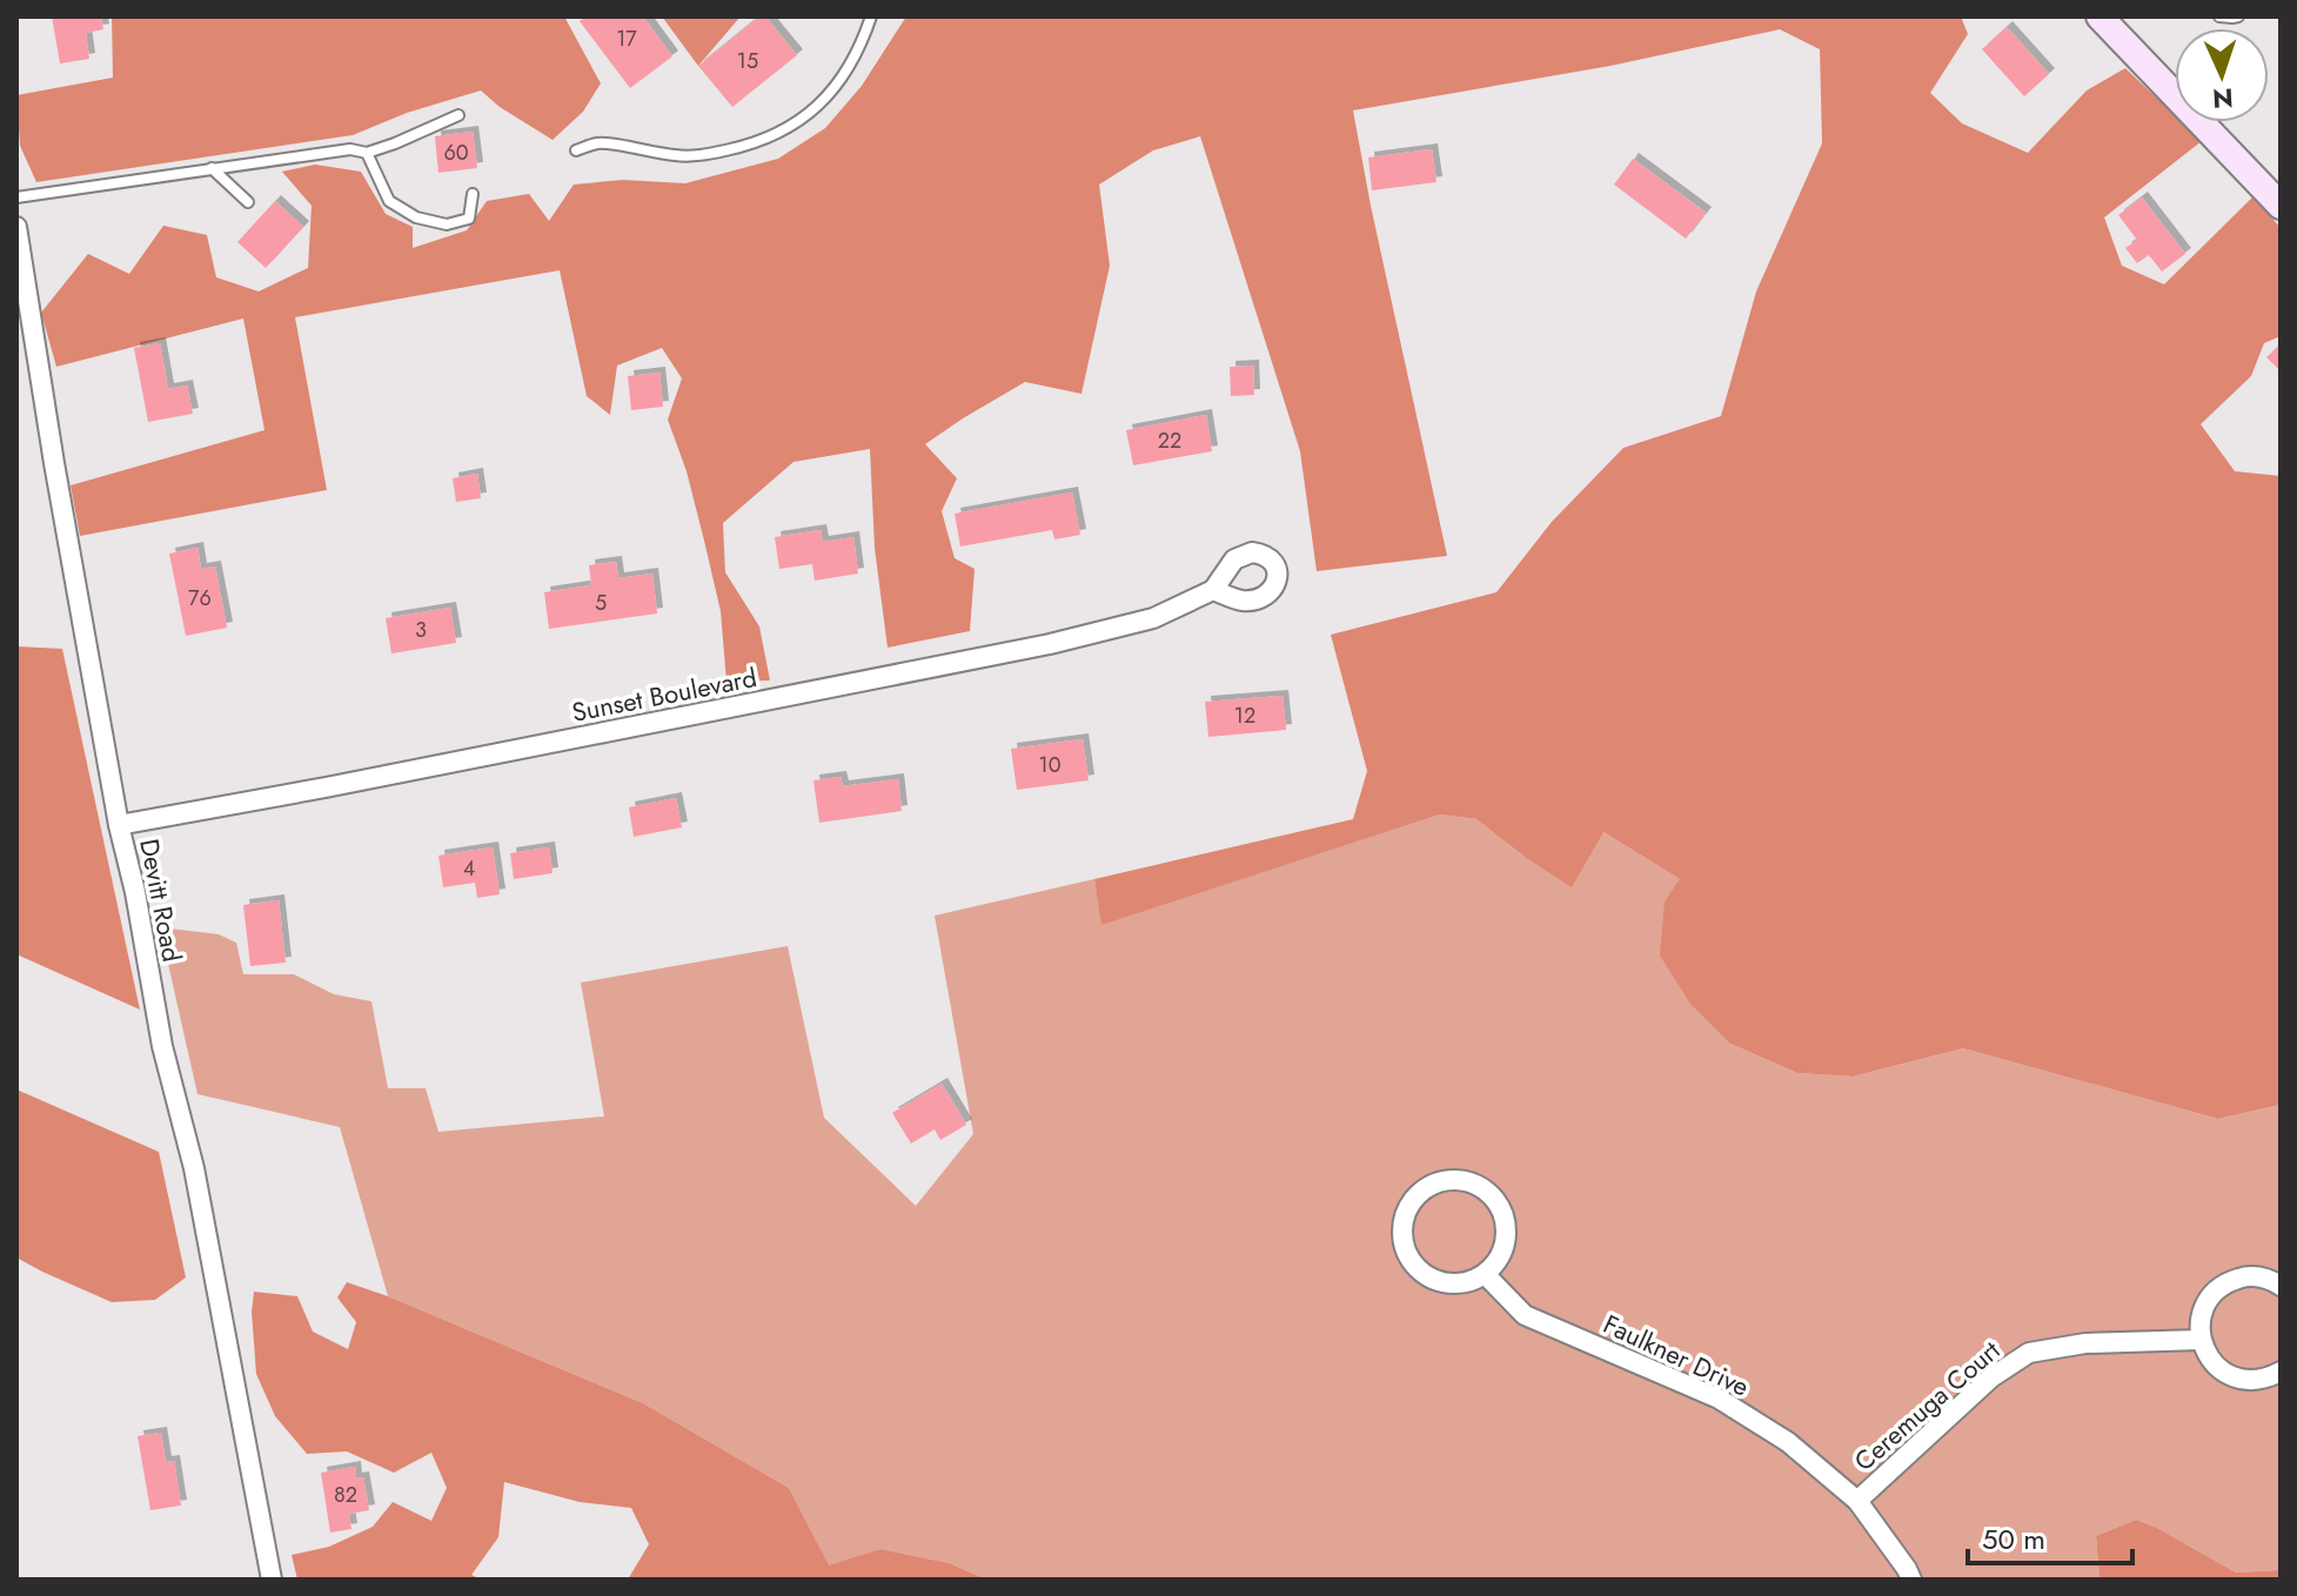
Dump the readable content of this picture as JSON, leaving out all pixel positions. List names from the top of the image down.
{
  "streets": {
    "street": [
      "Sunset Boulevard",
      "Devitt Road",
      "Faulkner Drive",
      "Ceremuga Court"
    ]
  },
  "crossings": [
    ["Sunset Boulevard", "Devitt Road"],
    ["Faulkner Drive", "Ceremuga Court"]
  ],
  "house_numbers": [
    "17",
    "15",
    "60",
    "22",
    "76",
    "5",
    "3",
    "12",
    "10",
    "4",
    "82"
  ],
  "scale_bar": "50 m",
  "north": "bottom"
}
